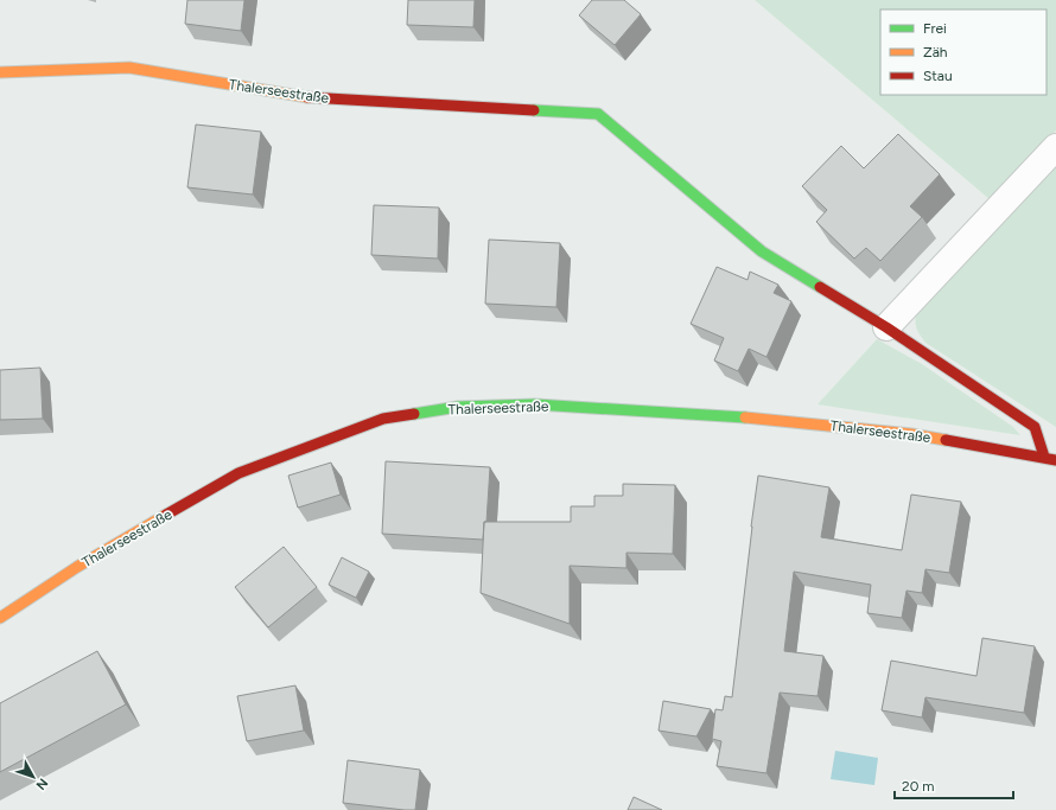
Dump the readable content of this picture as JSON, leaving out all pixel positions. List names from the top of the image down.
{
  "streets": {
    "street": ["Thalerseestraße"]
  },
  "legend": ["Frei", "Zäh", "Stau"],
  "scale_bar": "20 m",
  "north": "bottom right"
}
